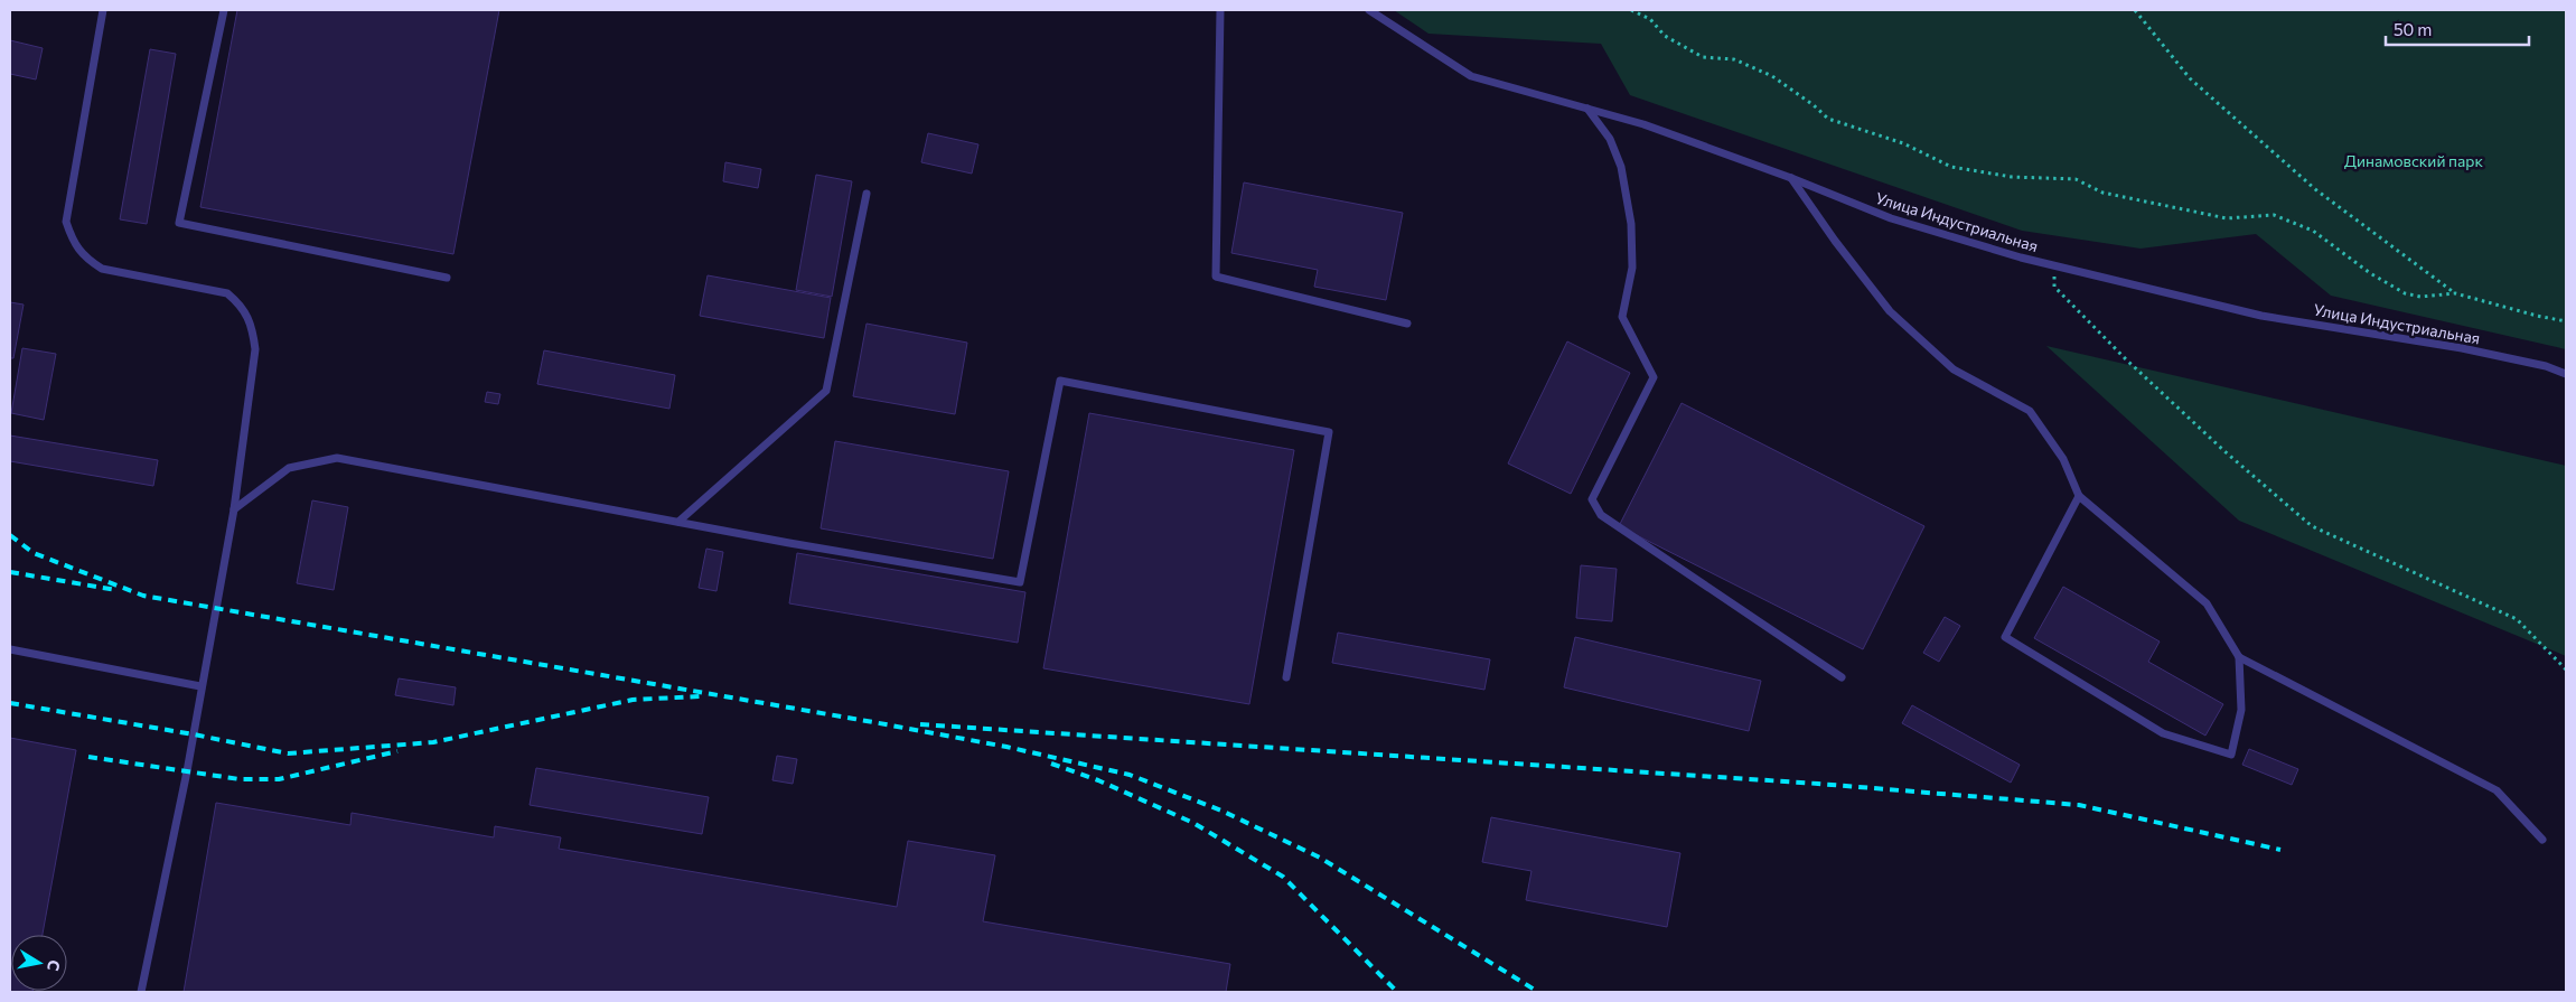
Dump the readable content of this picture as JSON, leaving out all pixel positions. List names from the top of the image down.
{
  "streets": {
    "lane": ["Улица Индустриальная"]
  },
  "parks": ["Динамовский парк"],
  "scale_bar": "50 m",
  "north": "right"
}
